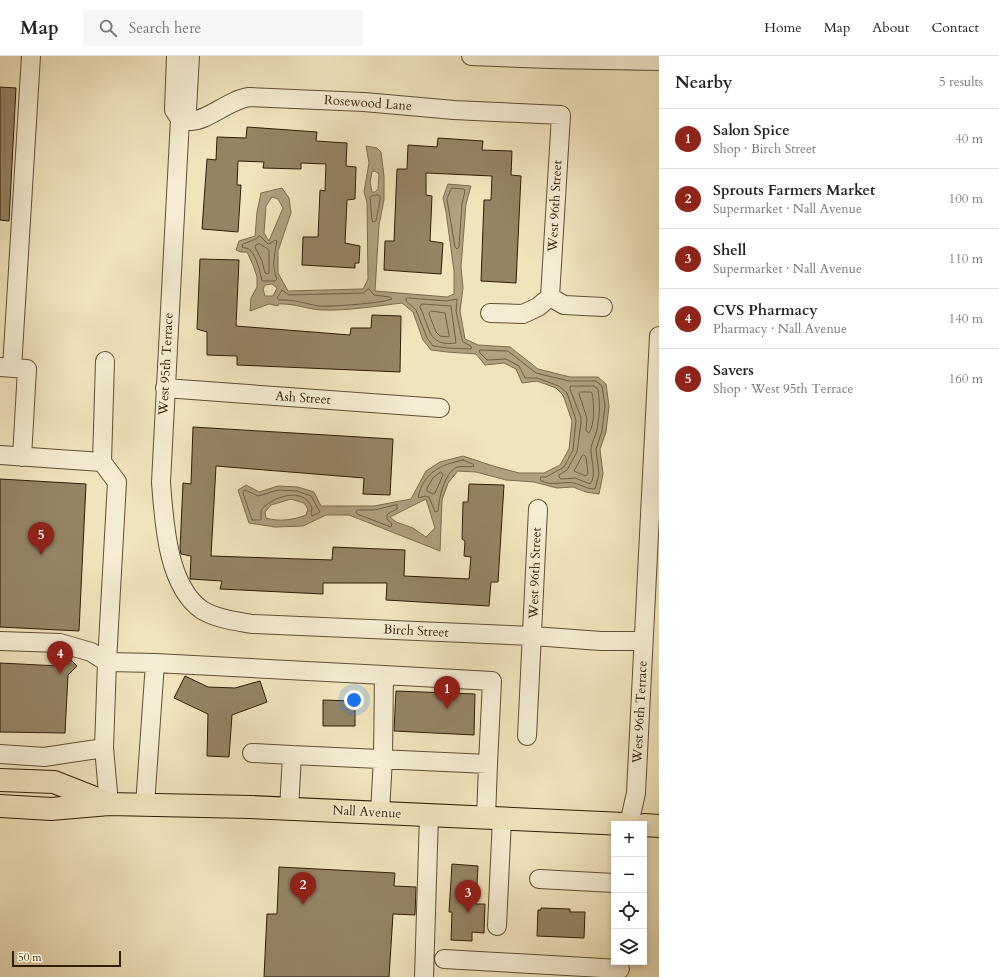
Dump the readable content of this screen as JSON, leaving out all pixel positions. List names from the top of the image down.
{
  "streets": {
    "main road": ["Nall Avenue"],
    "street": [
      "Rosewood Lane",
      "West 96th Street",
      "West 95th Terrace",
      "Ash Street",
      "Birch Street",
      "West 96th Terrace"
    ]
  },
  "crossings": [
    ["Rosewood Lane", "West 96th Street"],
    ["Rosewood Lane", "West 95th Terrace"],
    ["West 96th Street", "Birch Street"],
    ["West 95th Terrace", "Ash Street"],
    ["West 95th Terrace", "Birch Street"],
    ["Birch Street", "West 96th Terrace"]
  ],
  "scale_bar": "50 m",
  "page": {
    "header": "Map",
    "search": "Search here",
    "nav": [
      "Home",
      "Map",
      "About",
      "Contact"
    ],
    "heading": ["Nearby", "5 results"],
    "list": [
      {
        "mark": "1",
        "name": "Salon Spice",
        "note": "Shop · Birch Street",
        "value": "40 m"
      },
      {
        "mark": "2",
        "name": "Sprouts Farmers Market",
        "note": "Supermarket · Nall Avenue",
        "value": "100 m"
      },
      {
        "mark": "3",
        "name": "Shell",
        "note": "Supermarket · Nall Avenue",
        "value": "110 m"
      },
      {
        "mark": "4",
        "name": "CVS Pharmacy",
        "note": "Pharmacy · Nall Avenue",
        "value": "140 m"
      },
      {
        "mark": "5",
        "name": "Savers",
        "note": "Shop · West 95th Terrace",
        "value": "160 m"
      }
    ],
    "pins": [
      "5",
      "4",
      "1",
      "2",
      "3"
    ],
    "map_buttons": ["+", "−"],
    "scale": "50 m"
  }
}
